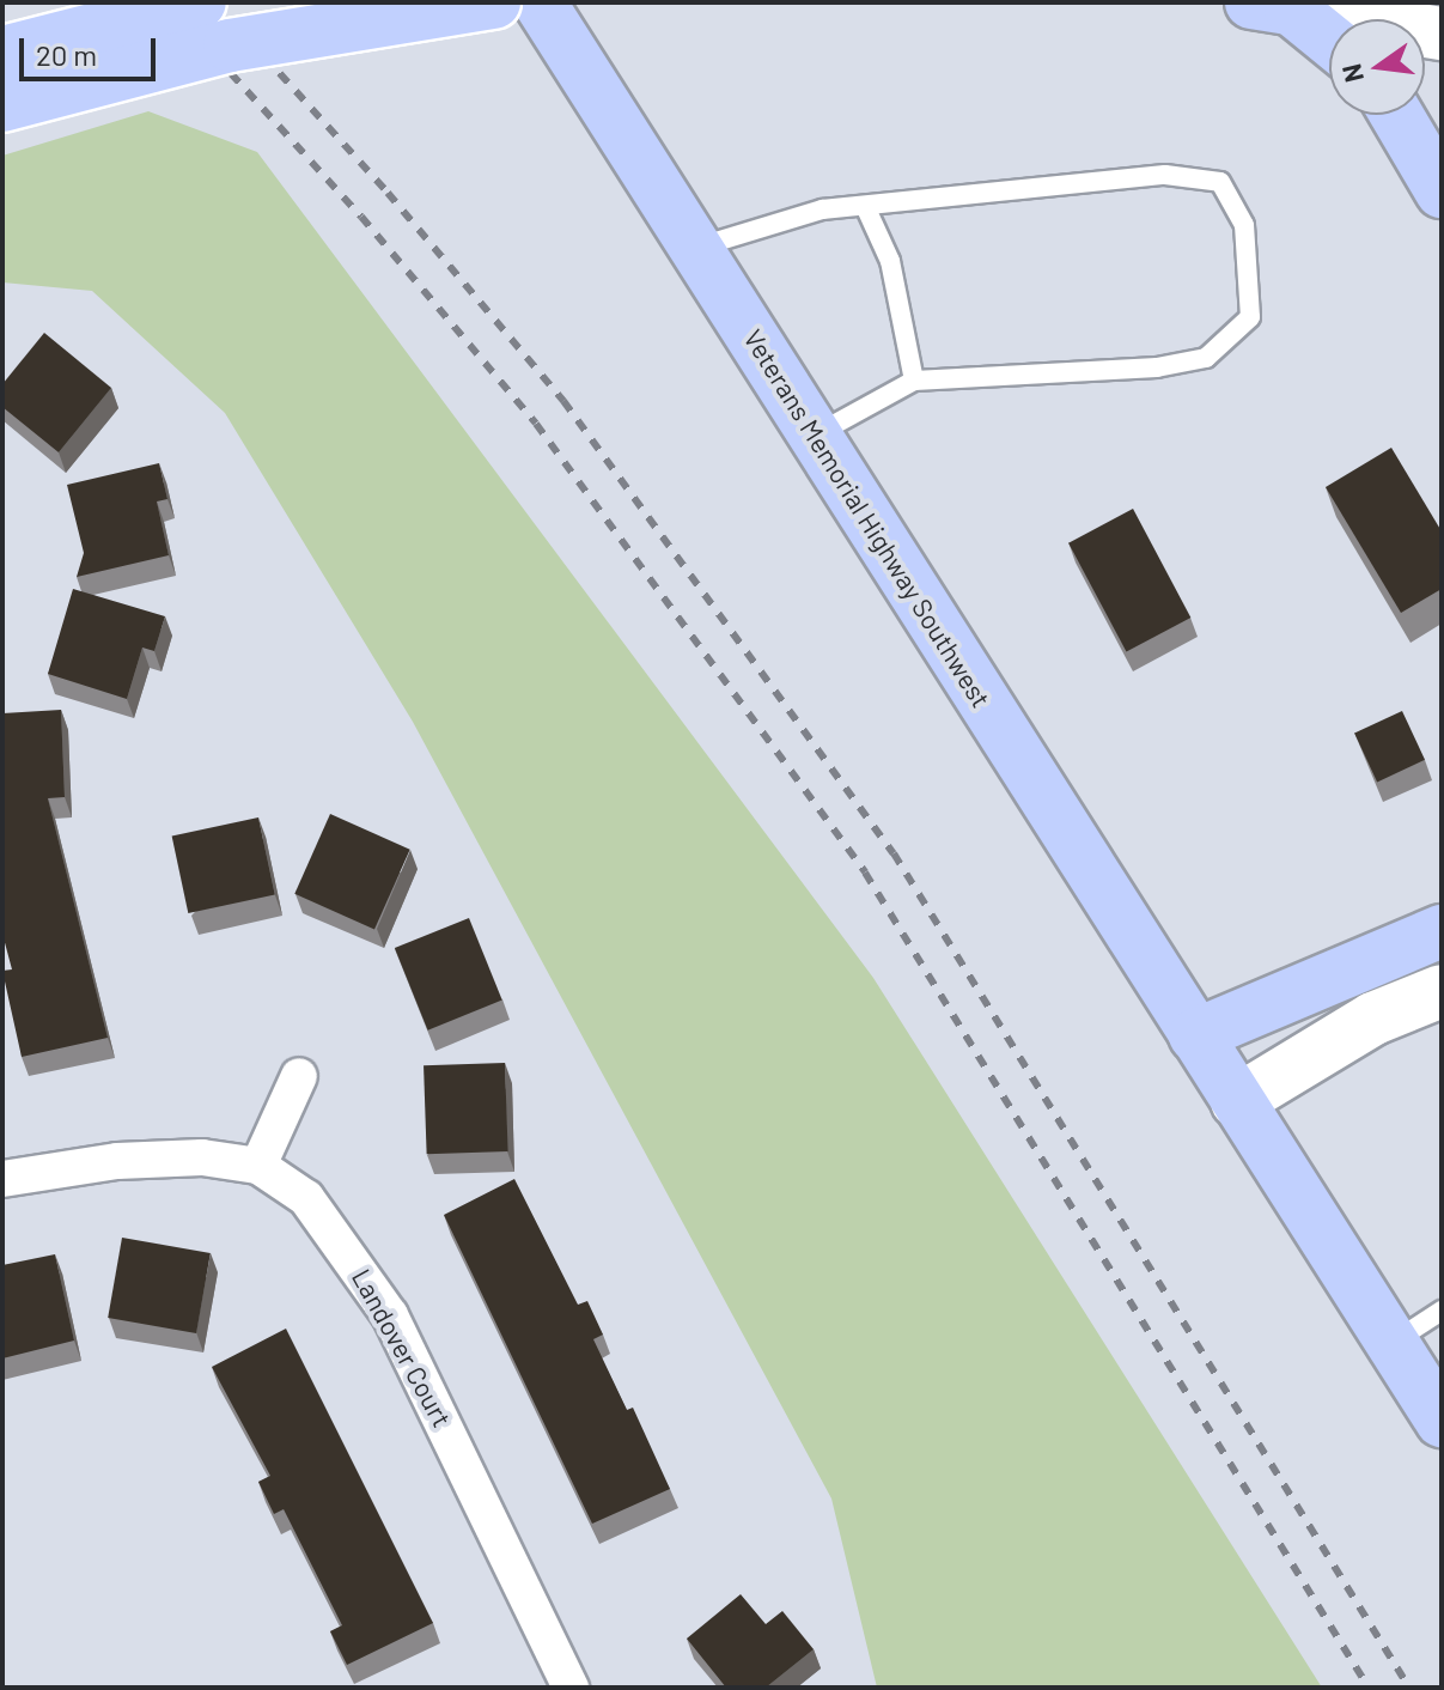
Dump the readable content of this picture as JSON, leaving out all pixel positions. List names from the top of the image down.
{
  "streets": {
    "main road": ["Veterans Memorial Highway Southwest"],
    "street": ["Landover Court"]
  },
  "scale_bar": "20 m",
  "north": "left"
}
